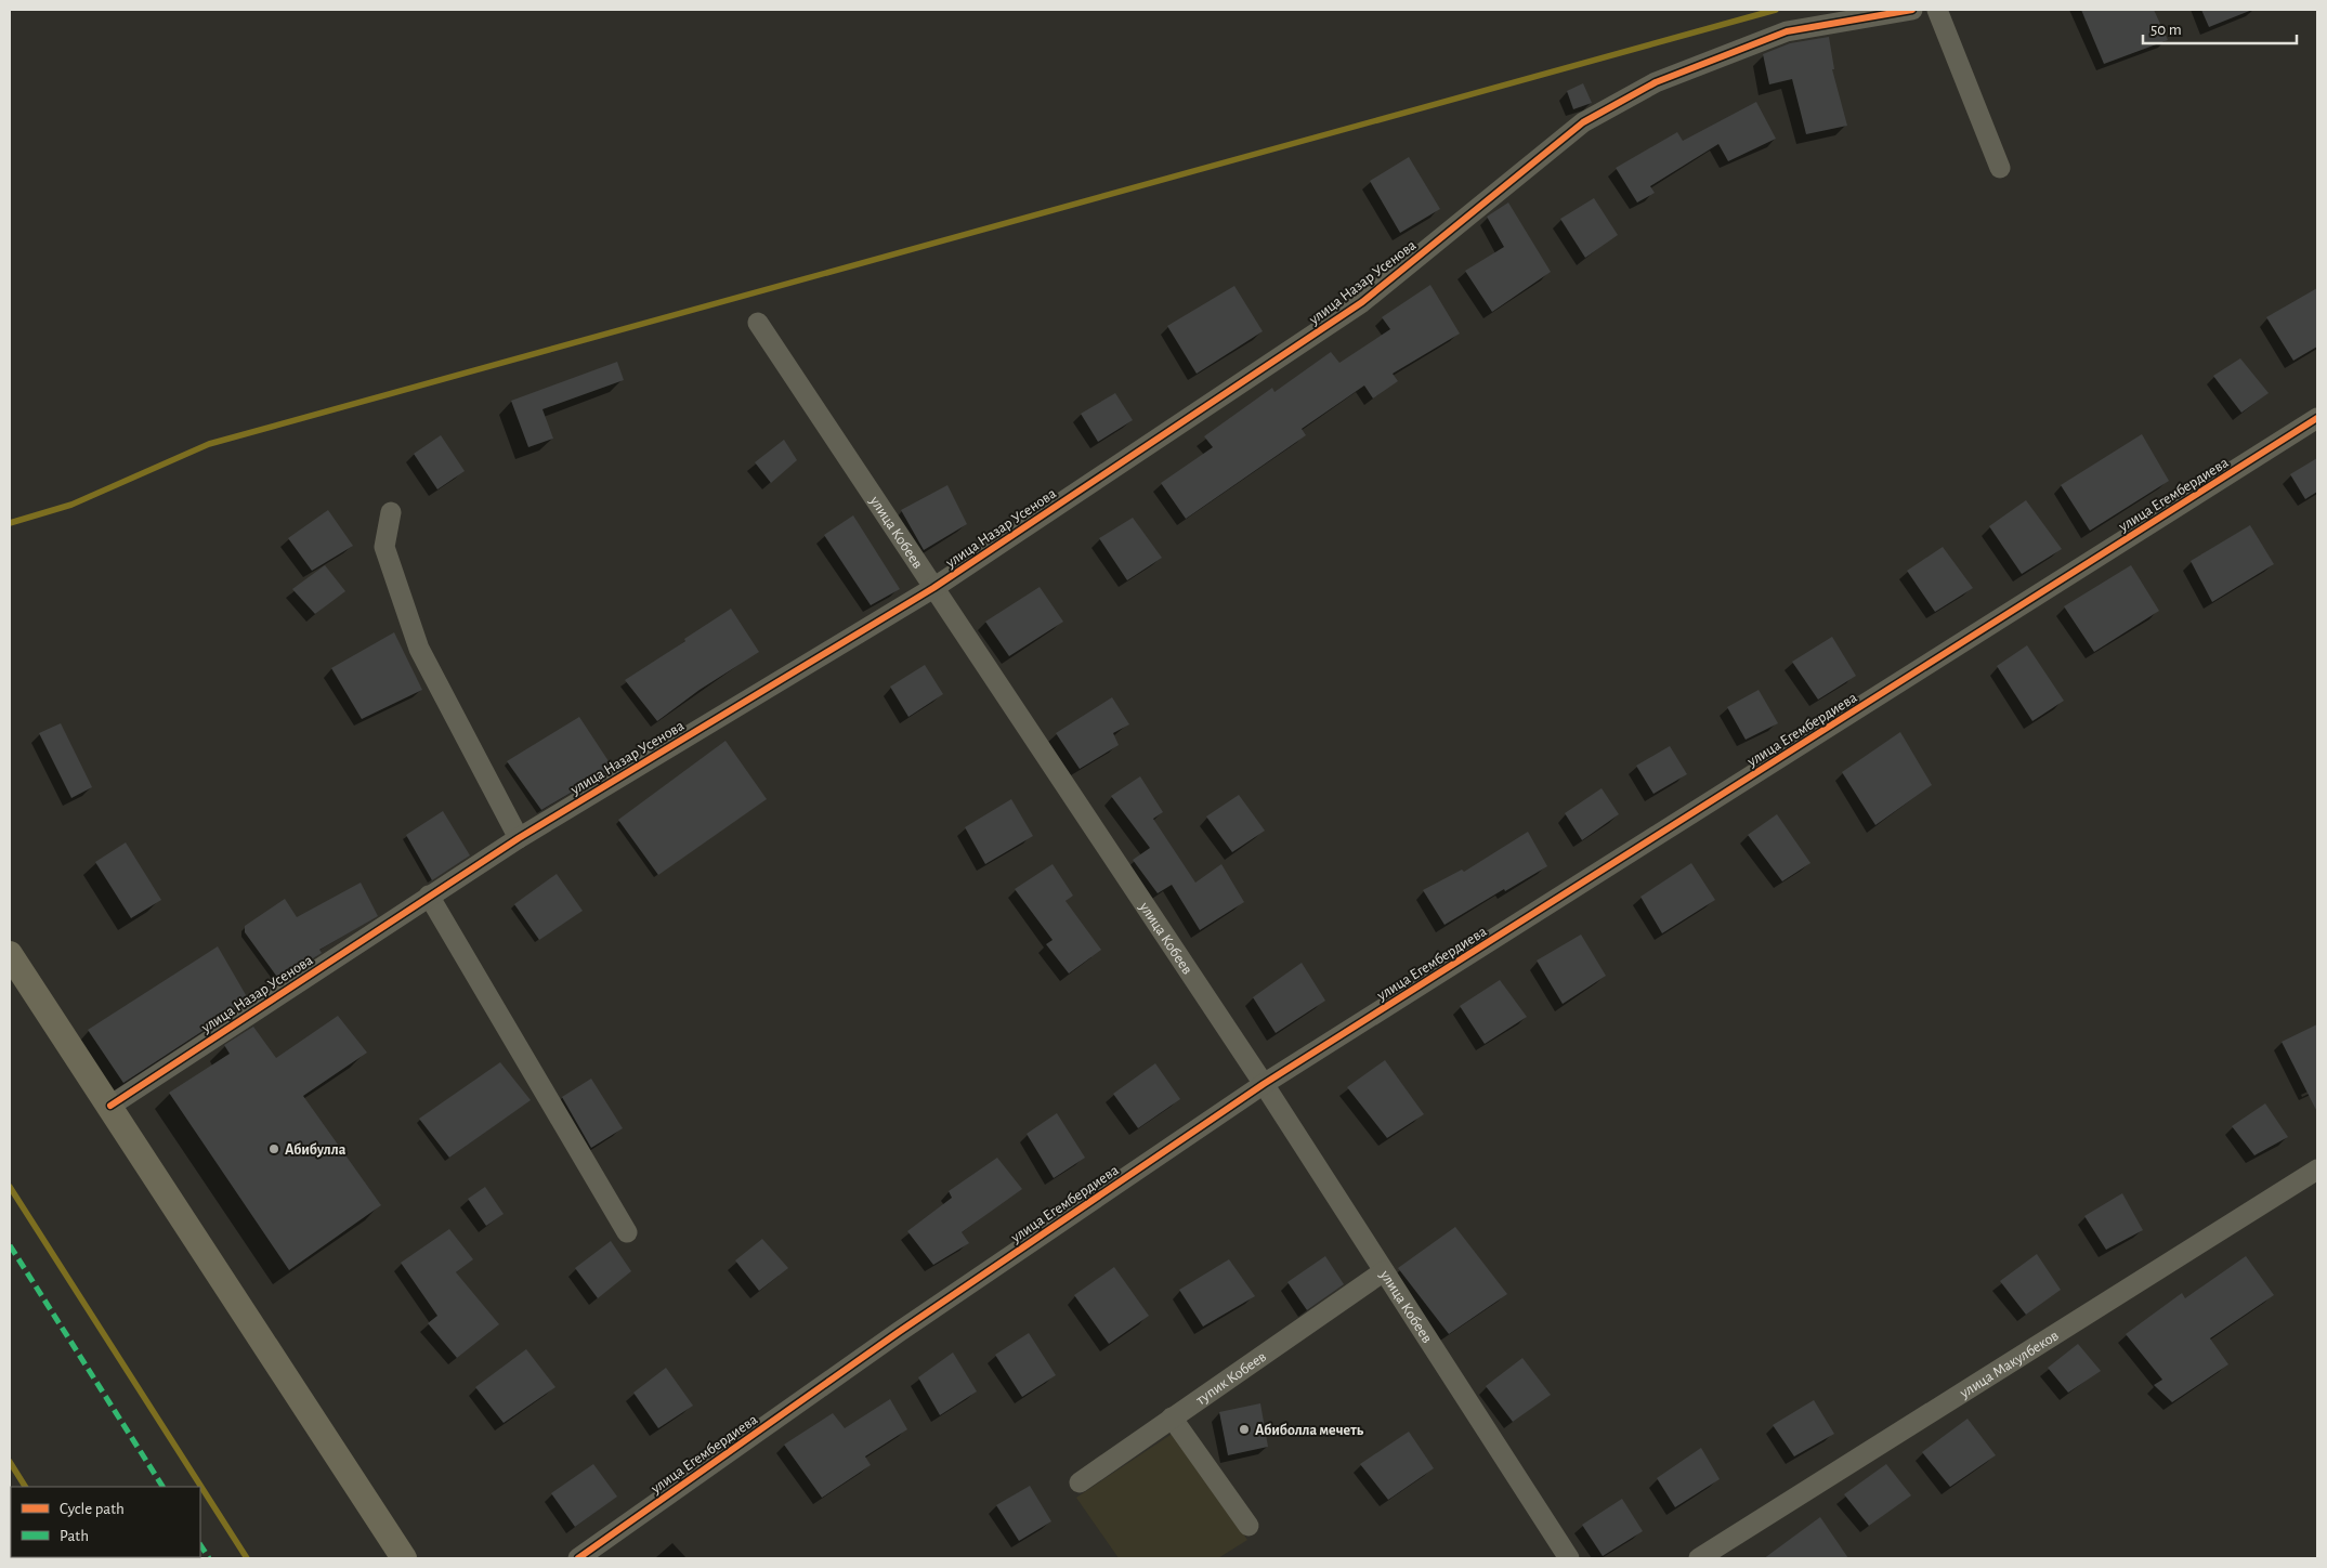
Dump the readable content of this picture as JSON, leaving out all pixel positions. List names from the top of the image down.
{
  "streets": {
    "street": [
      "улица Назар Усенова",
      "улица Егембердиева",
      "улица Кобеев",
      "улица Макулбеков",
      "тупик Кобеев"
    ]
  },
  "crossings": [
    ["улица Назар Усенова", "улица Кобеев"],
    ["улица Егембердиева", "улица Кобеев"],
    ["улица Кобеев", "тупик Кобеев"]
  ],
  "places": ["Абибулла", "Абиболла мечеть"],
  "legend": ["Cycle path", "Path"],
  "scale_bar": "50 m"
}
